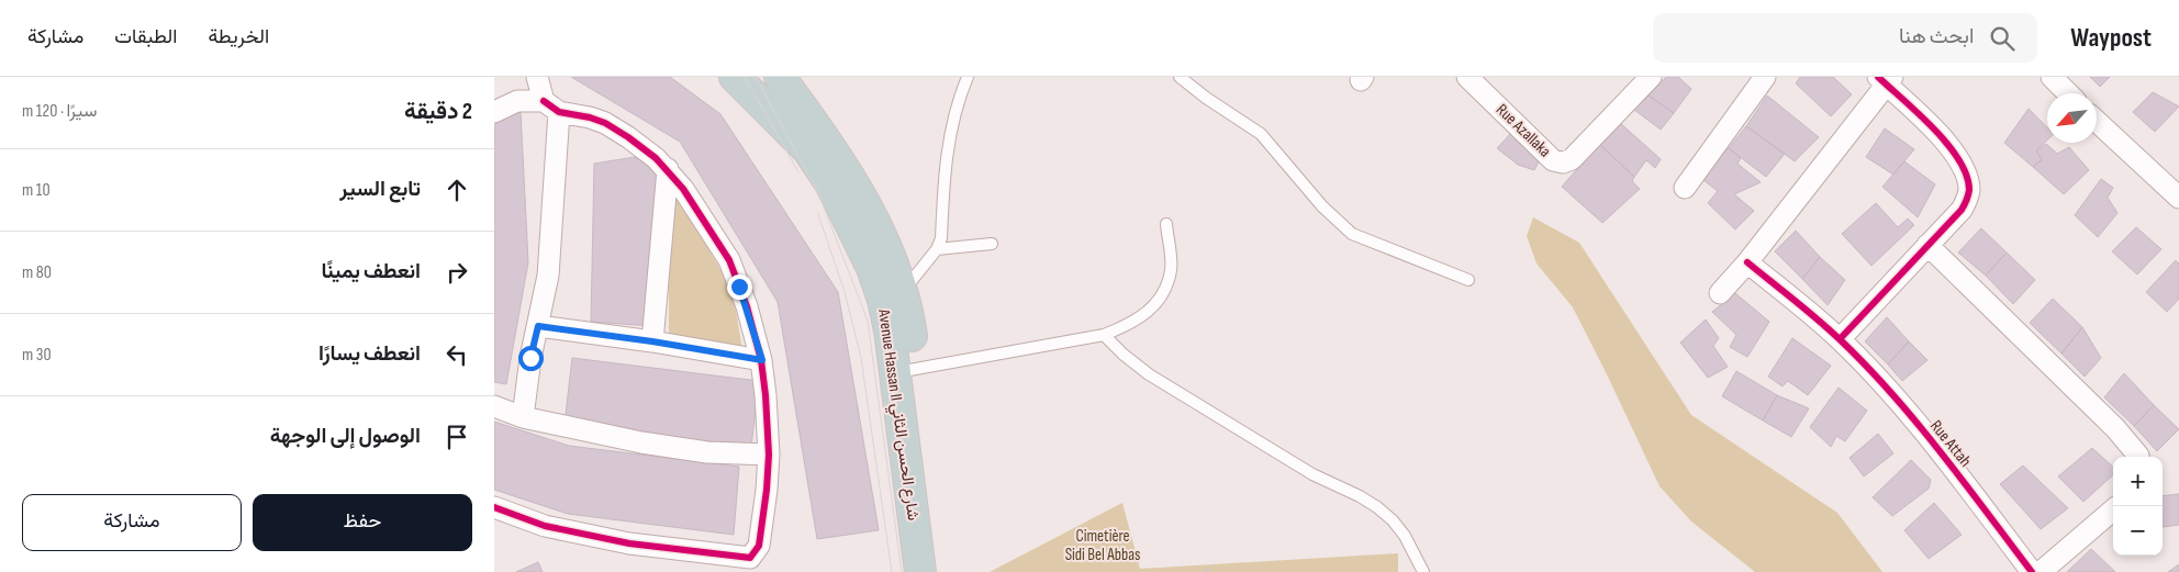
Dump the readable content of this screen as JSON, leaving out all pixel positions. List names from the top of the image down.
{
  "streets": {
    "highway": ["Avenue Hassan II شارع الحسن الثاني"],
    "street": ["Rue Azallaka", "Rue Attah"]
  },
  "parks": ["Cimetière Sidi Bel Abbas"],
  "north": "bottom left",
  "page": {
    "header": "Waypost",
    "search": "ابحث هنا",
    "nav": ["الخريطة", "الطبقات", "مشاركة"],
    "heading": ["2 دقيقة", "سيرًا · 120 m"],
    "list": [
      ["تابع السير", "10 m"],
      ["انعطف يمينًا", "80 m"],
      ["انعطف يسارًا", "30 m"],
      "الوصول إلى الوجهة"
    ],
    "map_buttons": ["+", "−"],
    "buttons": ["حفظ", "مشاركة"]
  }
}
